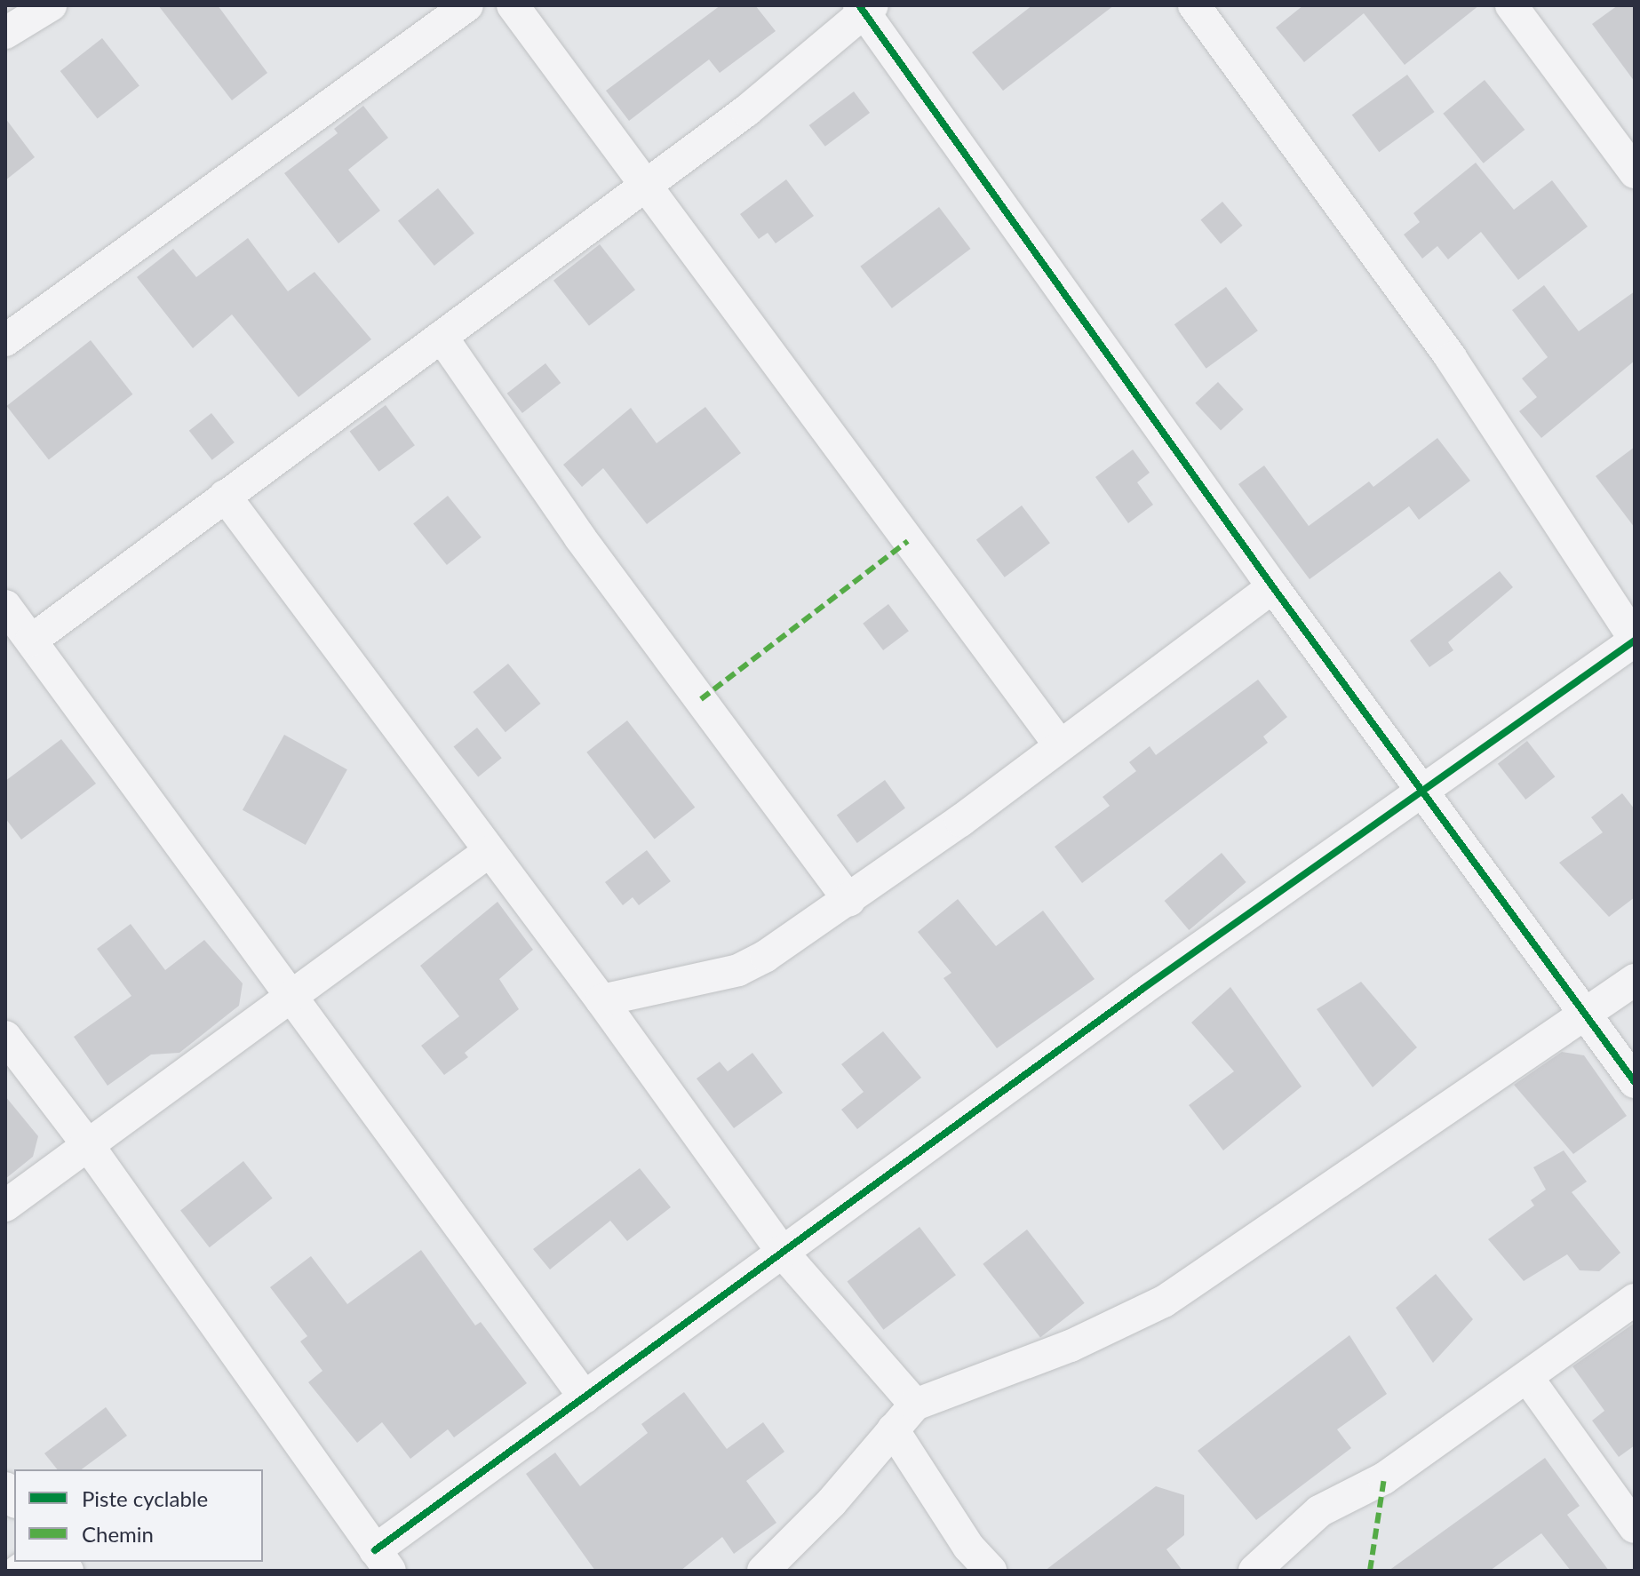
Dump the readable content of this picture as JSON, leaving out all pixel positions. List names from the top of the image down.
{
  "legend": ["Piste cyclable", "Chemin"]
}
